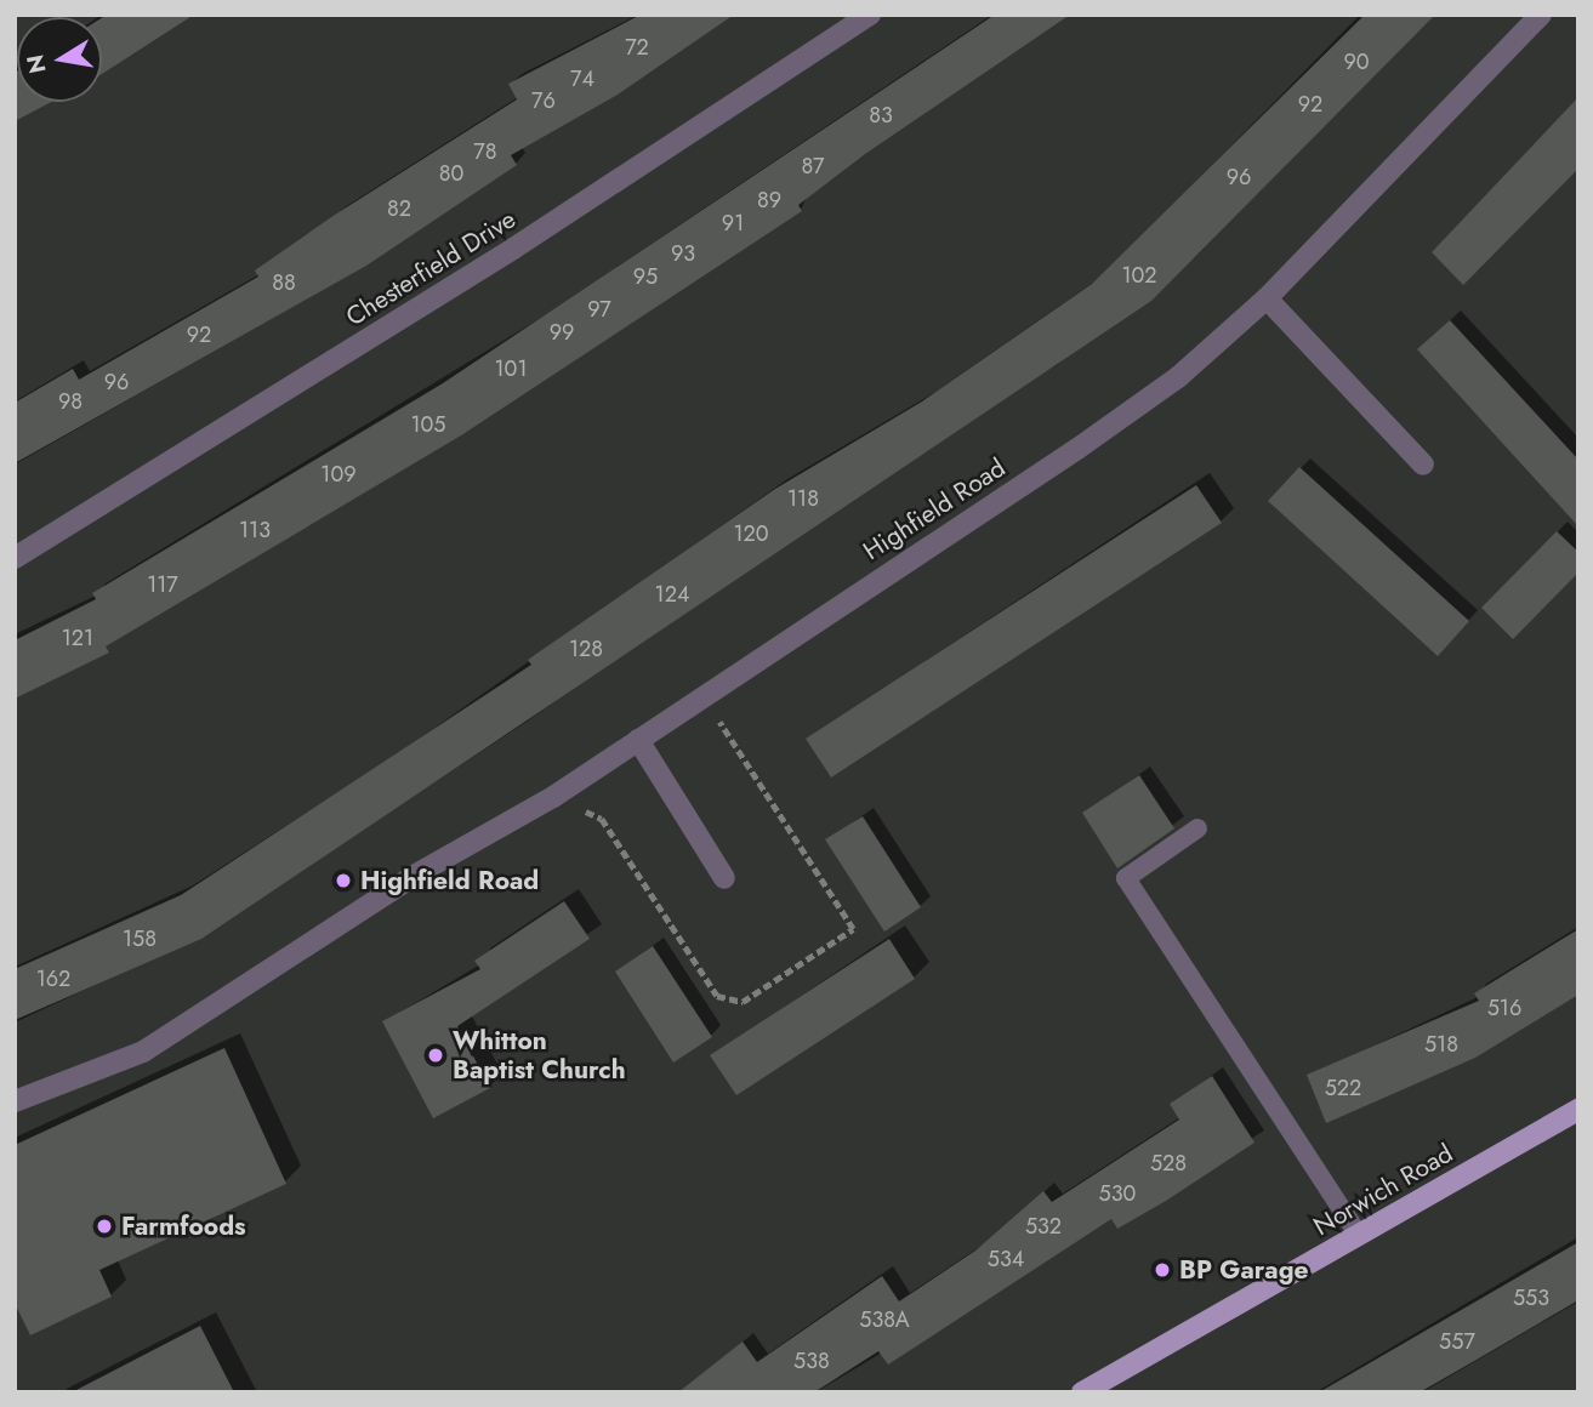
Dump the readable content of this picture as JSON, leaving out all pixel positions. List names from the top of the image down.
{
  "streets": {
    "main road": ["Norwich Road"],
    "street": ["Chesterfield Drive", "Highfield Road"]
  },
  "places": [
    "Highfield Road",
    "Whitton Baptist Church",
    "Farmfoods",
    "BP Garage"
  ],
  "house_numbers": [
    "72",
    "90",
    "74",
    "76",
    "92",
    "83",
    "78",
    "87",
    "80",
    "96",
    "89",
    "82",
    "91",
    "93",
    "102",
    "95",
    "88",
    "97",
    "99",
    "92",
    "101",
    "96",
    "98",
    "105",
    "109",
    "118",
    "113",
    "120",
    "117",
    "124",
    "121",
    "128",
    "158",
    "162",
    "516",
    "518",
    "522",
    "528",
    "530",
    "532",
    "534",
    "553",
    "538A",
    "557",
    "538"
  ],
  "north": "left"
}
